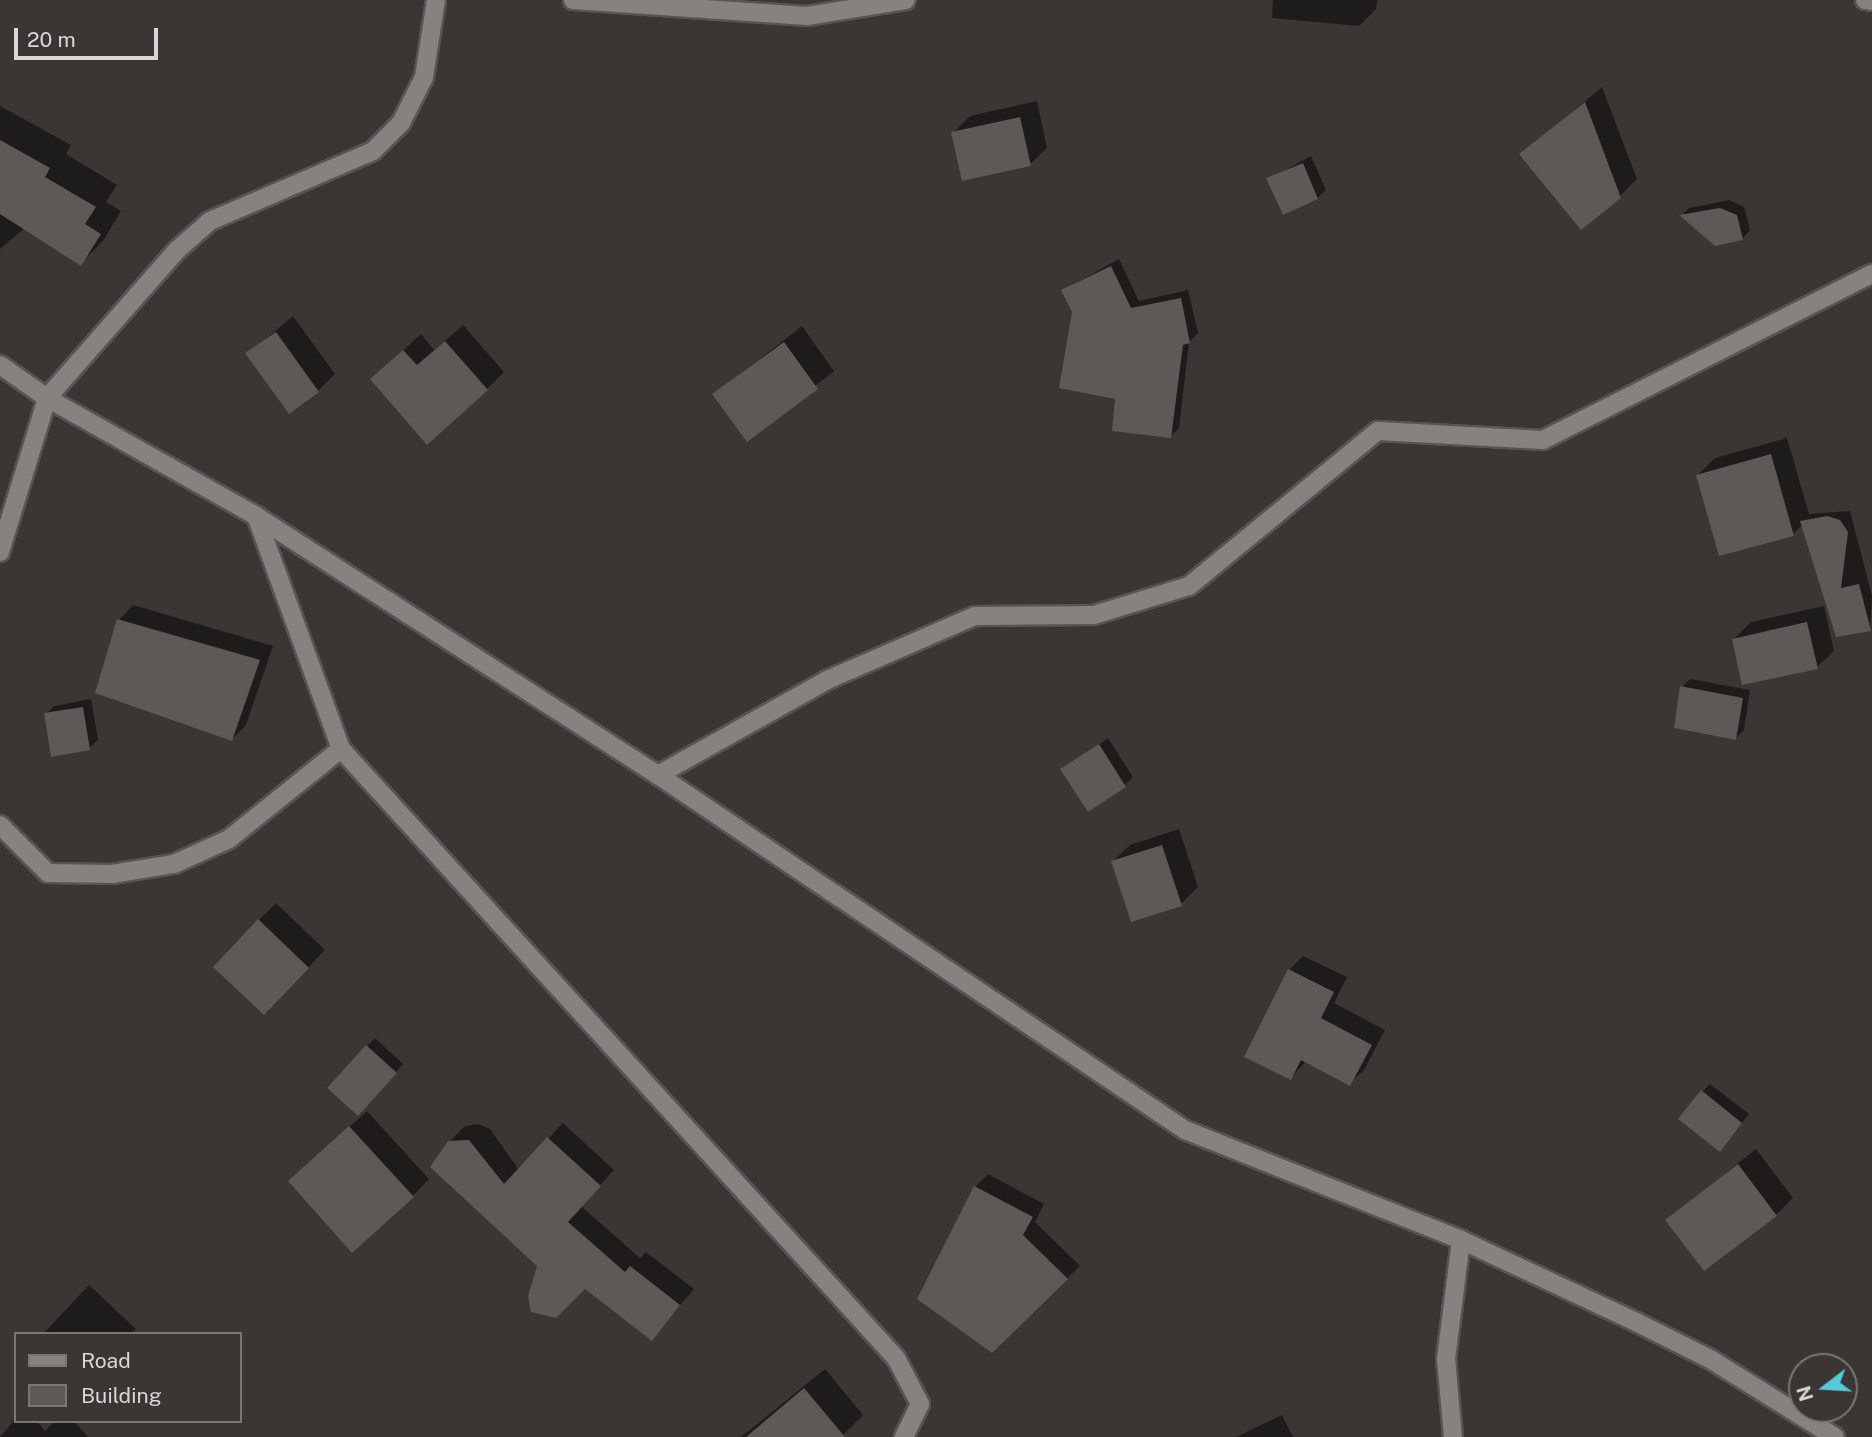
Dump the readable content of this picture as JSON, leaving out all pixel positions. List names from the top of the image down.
{
  "legend": ["Road", "Building"],
  "scale_bar": "20 m",
  "north": "left"
}
